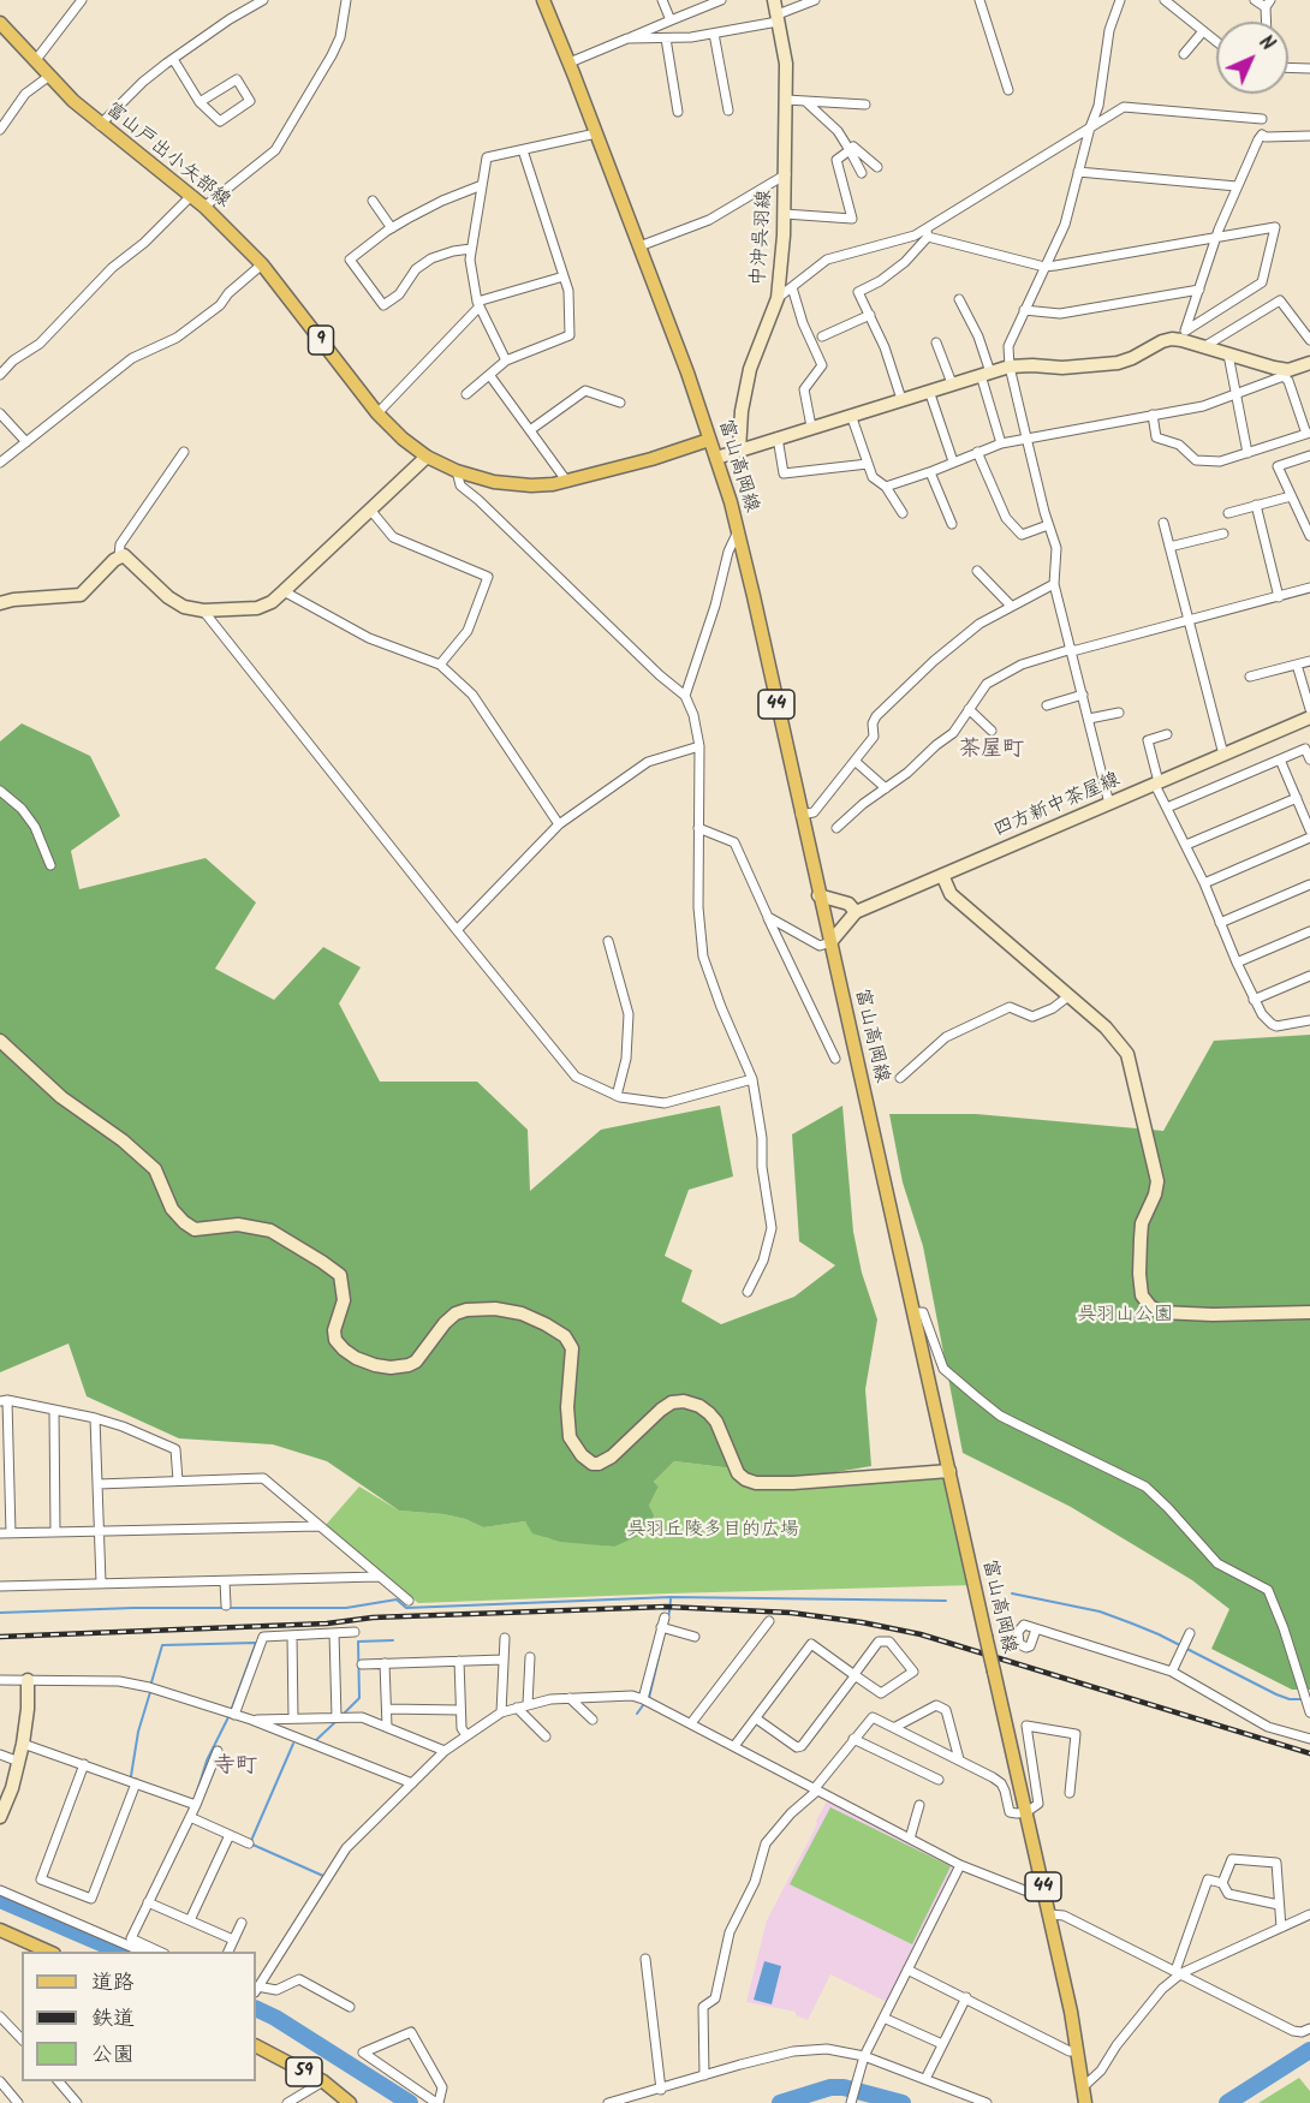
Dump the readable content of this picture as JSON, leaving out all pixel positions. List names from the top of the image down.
{
  "streets": {
    "main road": [
      "富山戸出小矢部線",
      "9",
      "富山高岡線",
      "44",
      "59"
    ],
    "street": ["中沖呉羽線", "四方新中茶屋線"]
  },
  "crossings": [
    ["富山戸出小矢部線", "富山高岡線"],
    ["富山高岡線", "四方新中茶屋線"]
  ],
  "districts": ["茶屋町", "寺町"],
  "parks": ["呉羽山公園", "呉羽丘陵多目的広場"],
  "legend": ["道路", "鉄道", "公園"],
  "north": "top right"
}
